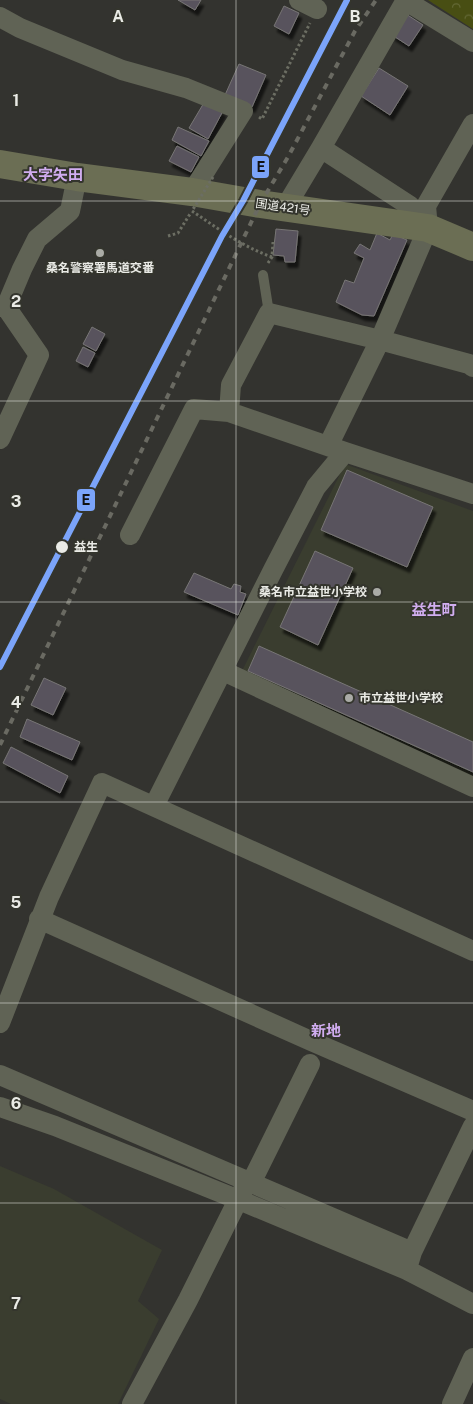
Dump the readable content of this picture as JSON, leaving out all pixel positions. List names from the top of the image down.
{
  "streets": {
    "highway": ["国道421号"]
  },
  "districts": ["大字矢田", "益生町", "新地"],
  "places": [
    "桑名警察署馬道交番",
    "益生",
    "桑名市立益世小学校",
    "市立益世小学校"
  ],
  "lines": ["transit line E"],
  "grid": {
    "columns": ["A", "B"],
    "rows": [
      "1",
      "2",
      "3",
      "4",
      "5",
      "6",
      "7"
    ]
  }
}
